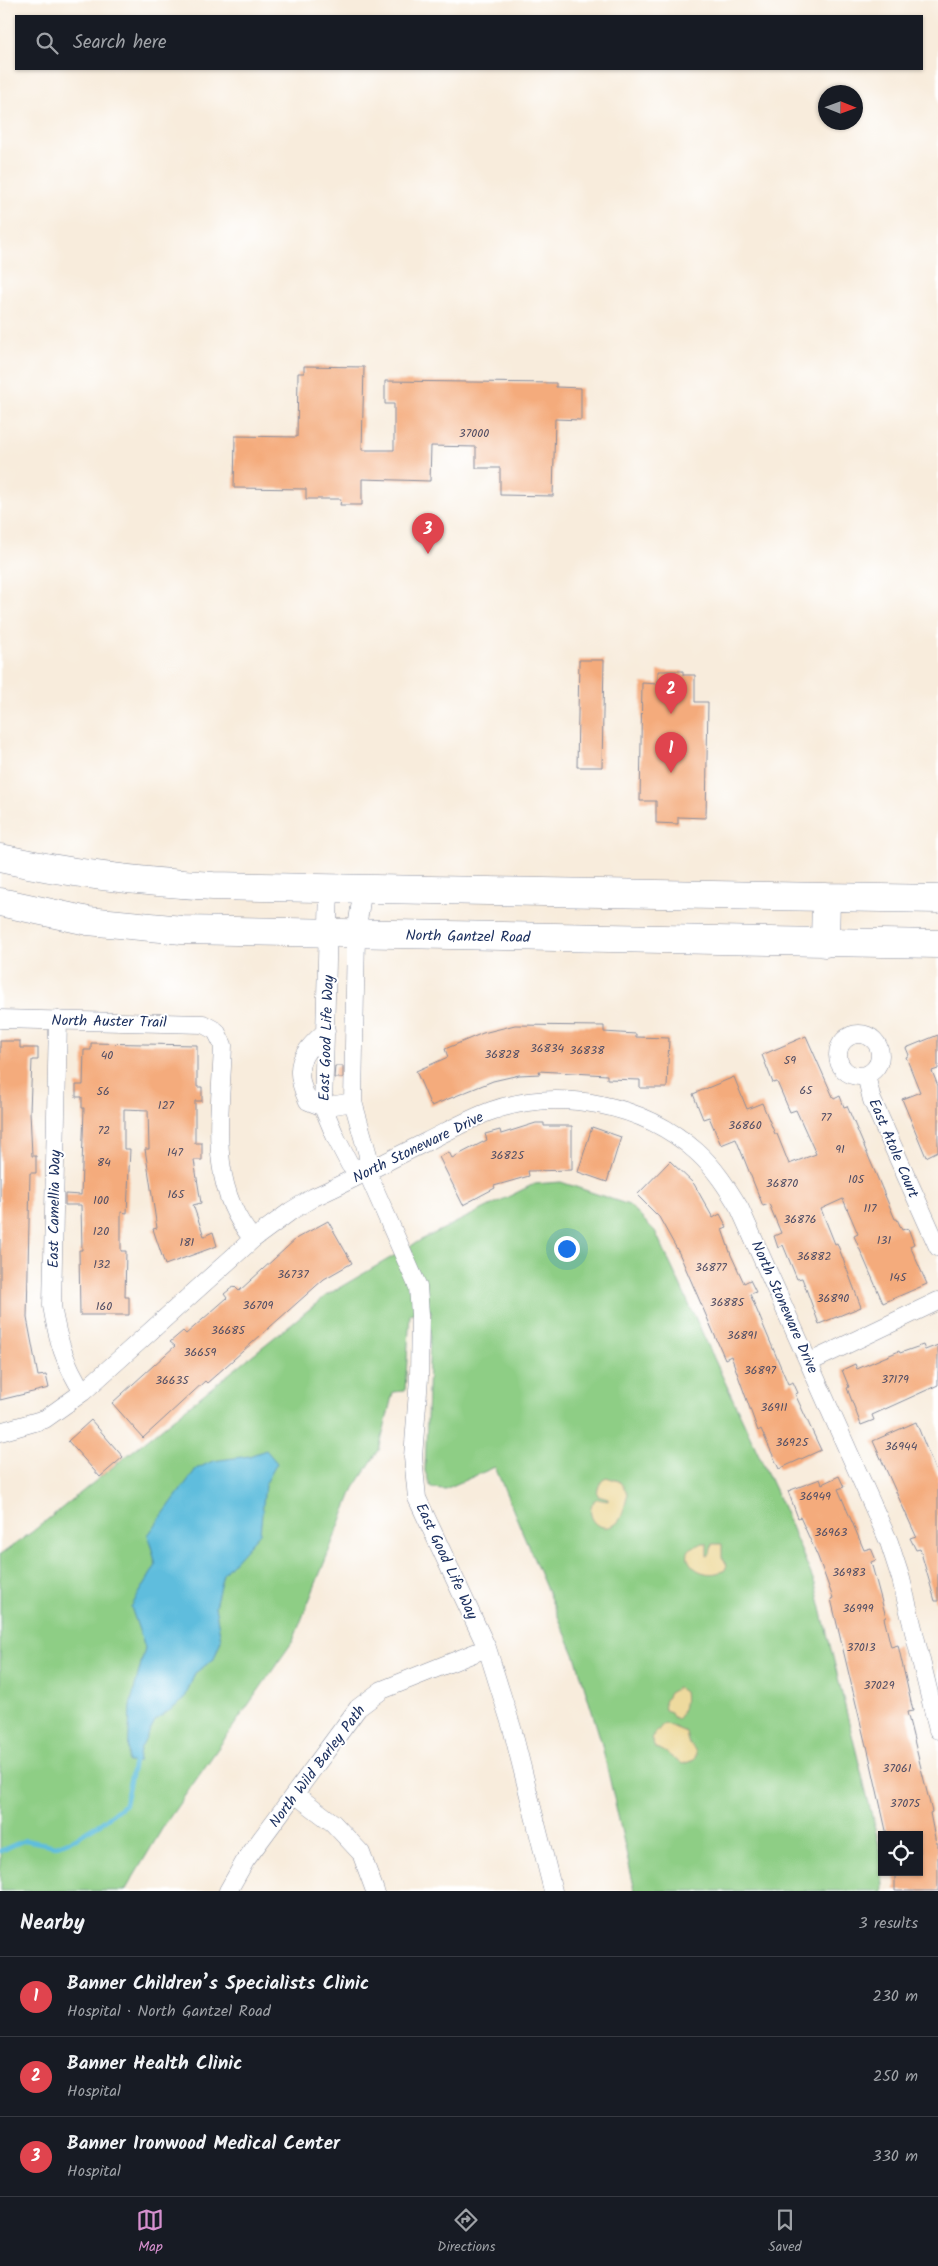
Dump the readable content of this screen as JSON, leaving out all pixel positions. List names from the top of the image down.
{
  "streets": {
    "main road": ["North Gantzel Road"],
    "street": [
      "North Auster Trail",
      "East Good Life Way",
      "North Stoneware Drive",
      "East Atole Court",
      "East Camellia Way",
      "North Wild Barley Path"
    ]
  },
  "crossings": [
    ["North Gantzel Road", "East Good Life Way"],
    ["North Auster Trail", "North Stoneware Drive"],
    ["North Auster Trail", "East Camellia Way"],
    ["East Good Life Way", "North Stoneware Drive"],
    ["East Good Life Way", "North Wild Barley Path"],
    ["North Stoneware Drive", "East Camellia Way"]
  ],
  "house_numbers": [
    "37000",
    "36834",
    "36838",
    "36828",
    "40",
    "59",
    "65",
    "56",
    "127",
    "77",
    "36860",
    "72",
    "91",
    "147",
    "36825",
    "84",
    "105",
    "36870",
    "165",
    "100",
    "117",
    "36876",
    "120",
    "131",
    "181",
    "36882",
    "132",
    "36877",
    "36737",
    "145",
    "36890",
    "36885",
    "36709",
    "160",
    "36685",
    "36891",
    "36659",
    "36897",
    "37179",
    "36635",
    "36911",
    "36925",
    "36944",
    "36949",
    "36963",
    "36983",
    "36999",
    "37013",
    "37029",
    "37061",
    "37075"
  ],
  "north": "right",
  "page": {
    "search": "Search here",
    "pins": ["3", "2", "1"],
    "heading": ["Nearby", "3 results"],
    "list": [
      {
        "mark": "1",
        "name": "Banner Children’s Specialists Clinic",
        "note": "Hospital · North Gantzel Road",
        "value": "230 m"
      },
      {
        "mark": "2",
        "name": "Banner Health Clinic",
        "note": "Hospital",
        "value": "250 m"
      },
      {
        "mark": "3",
        "name": "Banner Ironwood Medical Center",
        "note": "Hospital",
        "value": "330 m"
      }
    ],
    "nav": ["Map", "Directions", "Saved"]
  }
}
